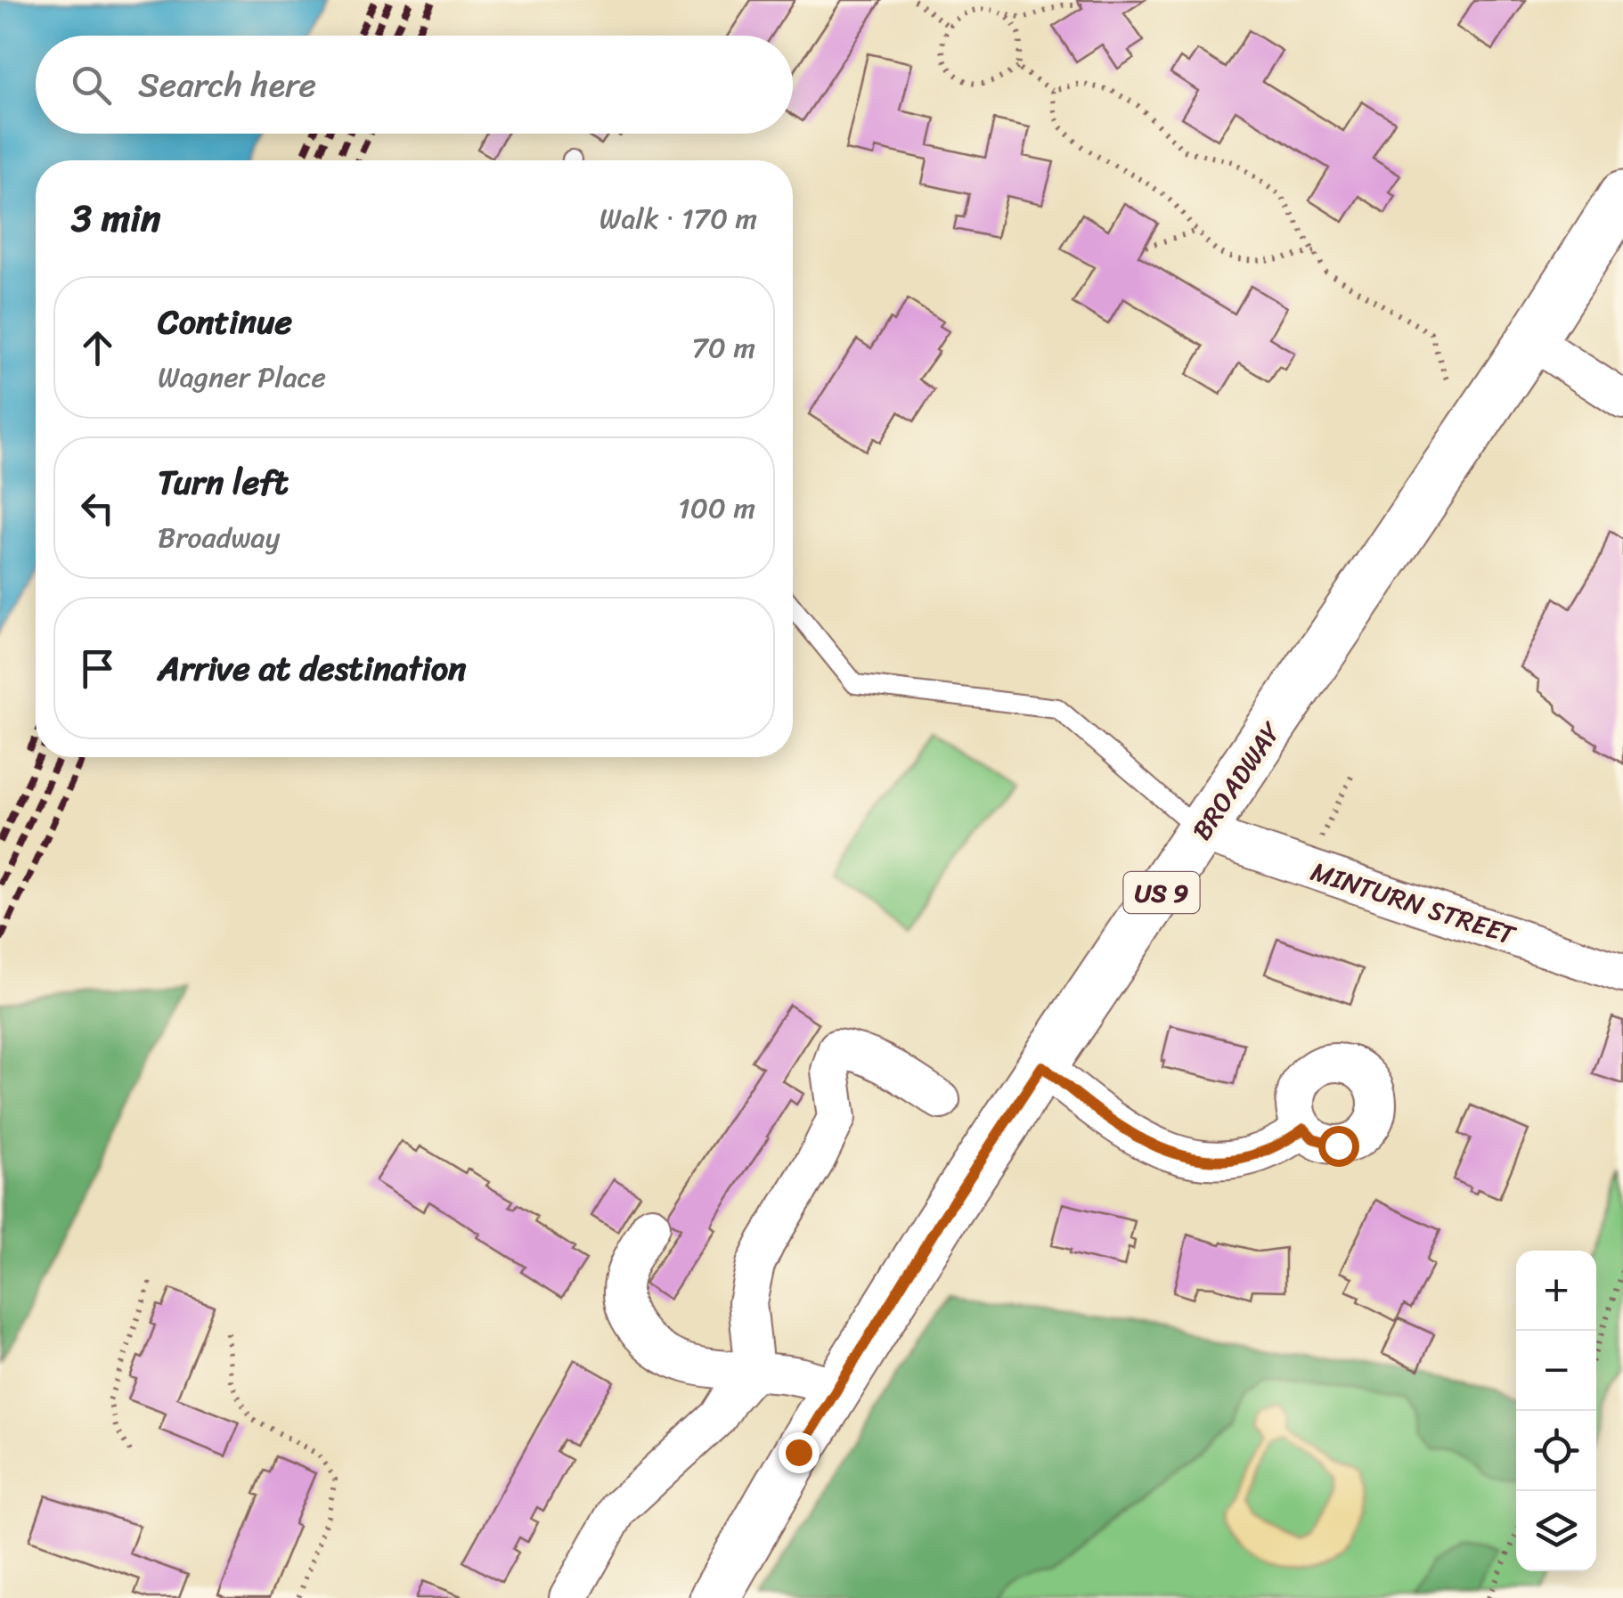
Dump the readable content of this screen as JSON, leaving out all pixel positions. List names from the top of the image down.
{
  "streets": {
    "main road": ["BROADWAY", "US 9"],
    "street": ["MINTURN STREET"]
  },
  "crossings": [
    ["BROADWAY", "MINTURN STREET"]
  ],
  "page": {
    "search": "Search here",
    "heading": ["3 min", "Walk · 170 m"],
    "list": [
      ["Continue", "Wagner Place", "70 m"],
      ["Turn left", "Broadway", "100 m"],
      "Arrive at destination"
    ],
    "map_buttons": ["+", "−"]
  }
}
